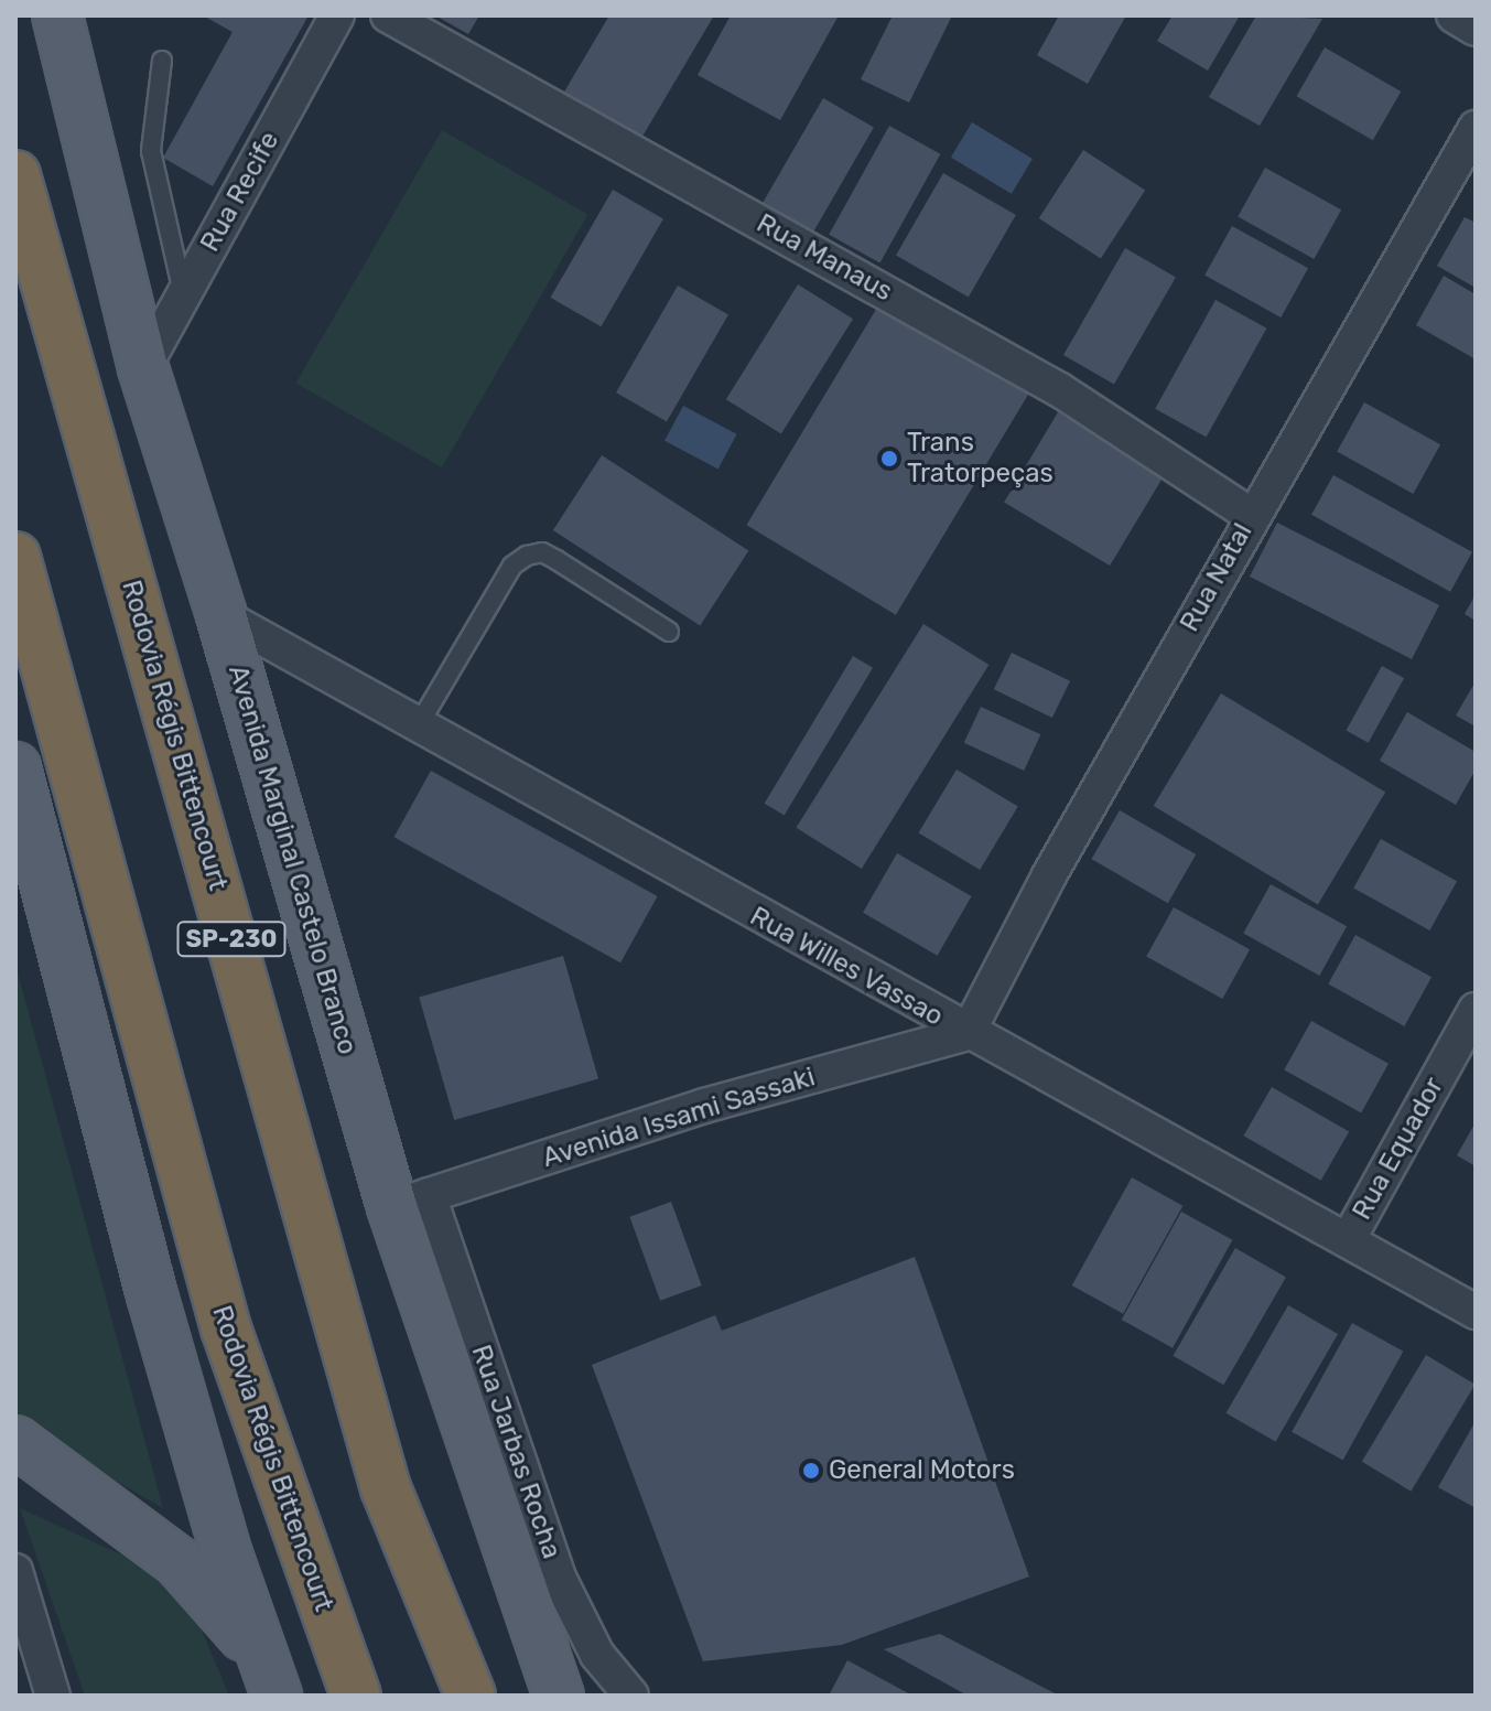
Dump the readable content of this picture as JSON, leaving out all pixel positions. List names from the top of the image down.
{
  "streets": {
    "highway": ["Rodovia Régis Bittencourt", "SP-230"],
    "main road": ["Avenida Marginal Castelo Branco"],
    "street": [
      "Rua Recife",
      "Rua Manaus",
      "Rua Natal",
      "Rua Willes Vassao",
      "Avenida Issami Sassaki",
      "Rua Equador",
      "Rua Jarbas Rocha"
    ]
  },
  "crossings": [
    ["Rua Recife", "Avenida Marginal Castelo Branco"],
    ["Rua Manaus", "Rua Natal"],
    ["Rua Natal", "Rua Willes Vassao"],
    ["Rua Natal", "Avenida Issami Sassaki"],
    ["Avenida Marginal Castelo Branco", "Rua Willes Vassao"],
    ["Avenida Marginal Castelo Branco", "Avenida Issami Sassaki"],
    ["Avenida Marginal Castelo Branco", "Rua Jarbas Rocha"],
    ["Rua Willes Vassao", "Avenida Issami Sassaki"],
    ["Rua Willes Vassao", "Rua Equador"]
  ],
  "places": ["Trans Tratorpeças", "General Motors"]
}
